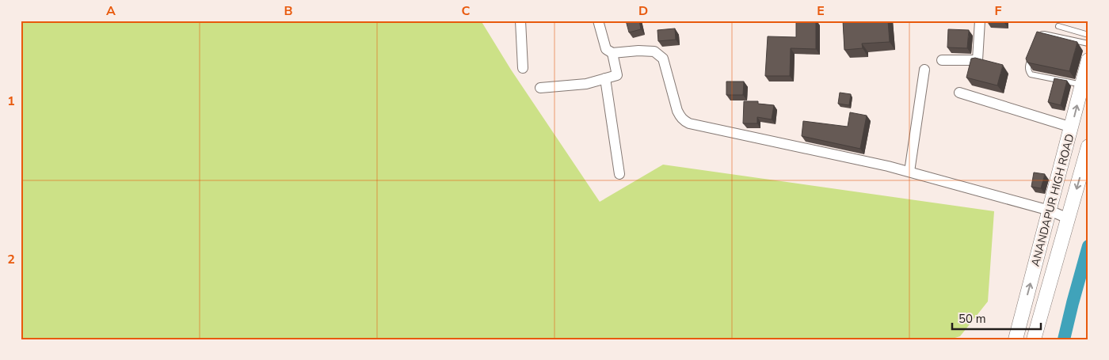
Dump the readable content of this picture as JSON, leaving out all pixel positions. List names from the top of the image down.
{
  "streets": {
    "main road": ["ANANDAPUR HIGH ROAD"]
  },
  "scale_bar": "50 m",
  "grid": {
    "columns": [
      "A",
      "B",
      "C",
      "D",
      "E",
      "F"
    ],
    "rows": ["1", "2"]
  }
}
